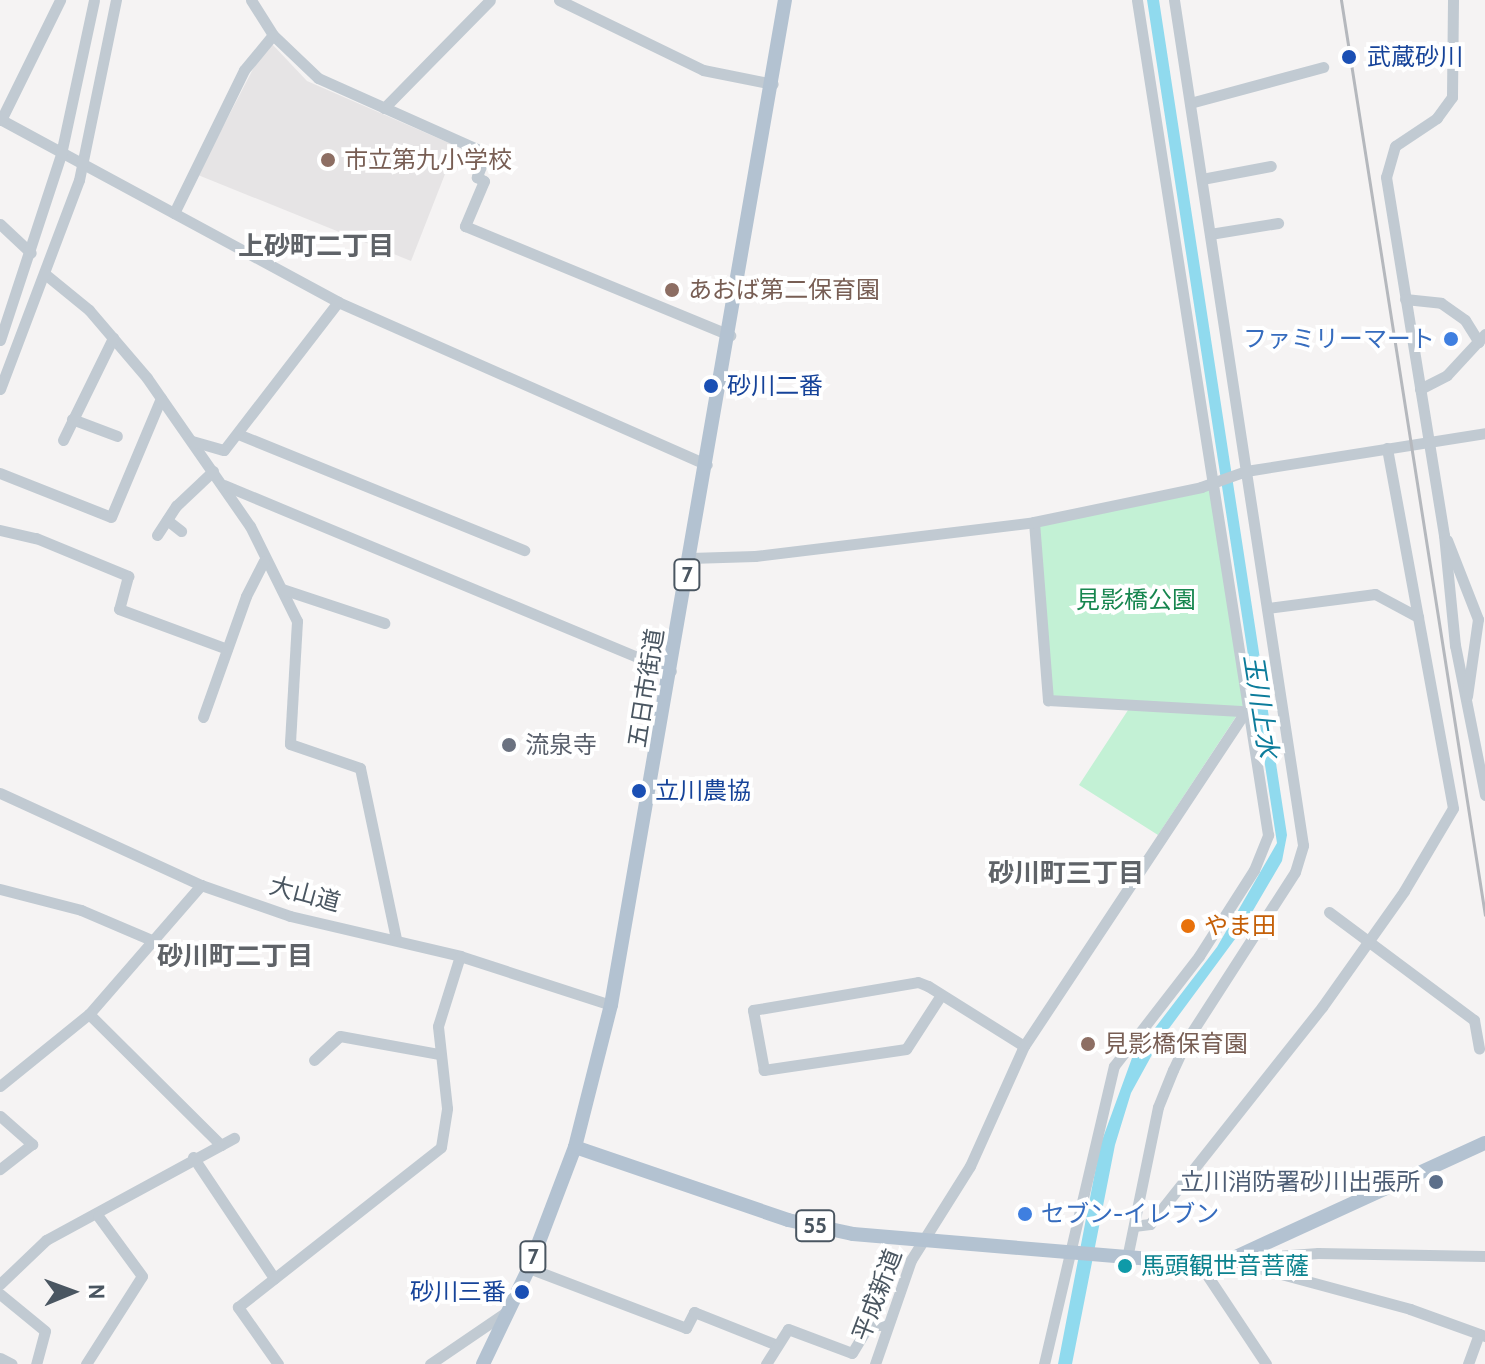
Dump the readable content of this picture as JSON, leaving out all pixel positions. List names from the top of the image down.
{
  "streets": {
    "main road": ["7", "五日市街道", "55"],
    "street": ["大山道", "平成新道"]
  },
  "crossings": [
    ["五日市街道", "大山道"],
    ["五日市街道", "55"],
    ["55", "平成新道"]
  ],
  "districts": ["上砂町二丁目", "砂川町三丁目", "砂川町二丁目"],
  "water": ["玉川上水"],
  "parks": ["見影橋公園"],
  "places": [
    "武蔵砂川",
    "市立第九小学校",
    "あおば第二保育園",
    "ファミリーマート",
    "砂川二番",
    "流泉寺",
    "立川農協",
    "やま田",
    "見影橋保育園",
    "立川消防署砂川出張所",
    "セブン-イレブン",
    "馬頭観世音菩薩",
    "砂川三番"
  ],
  "north": "right"
}
